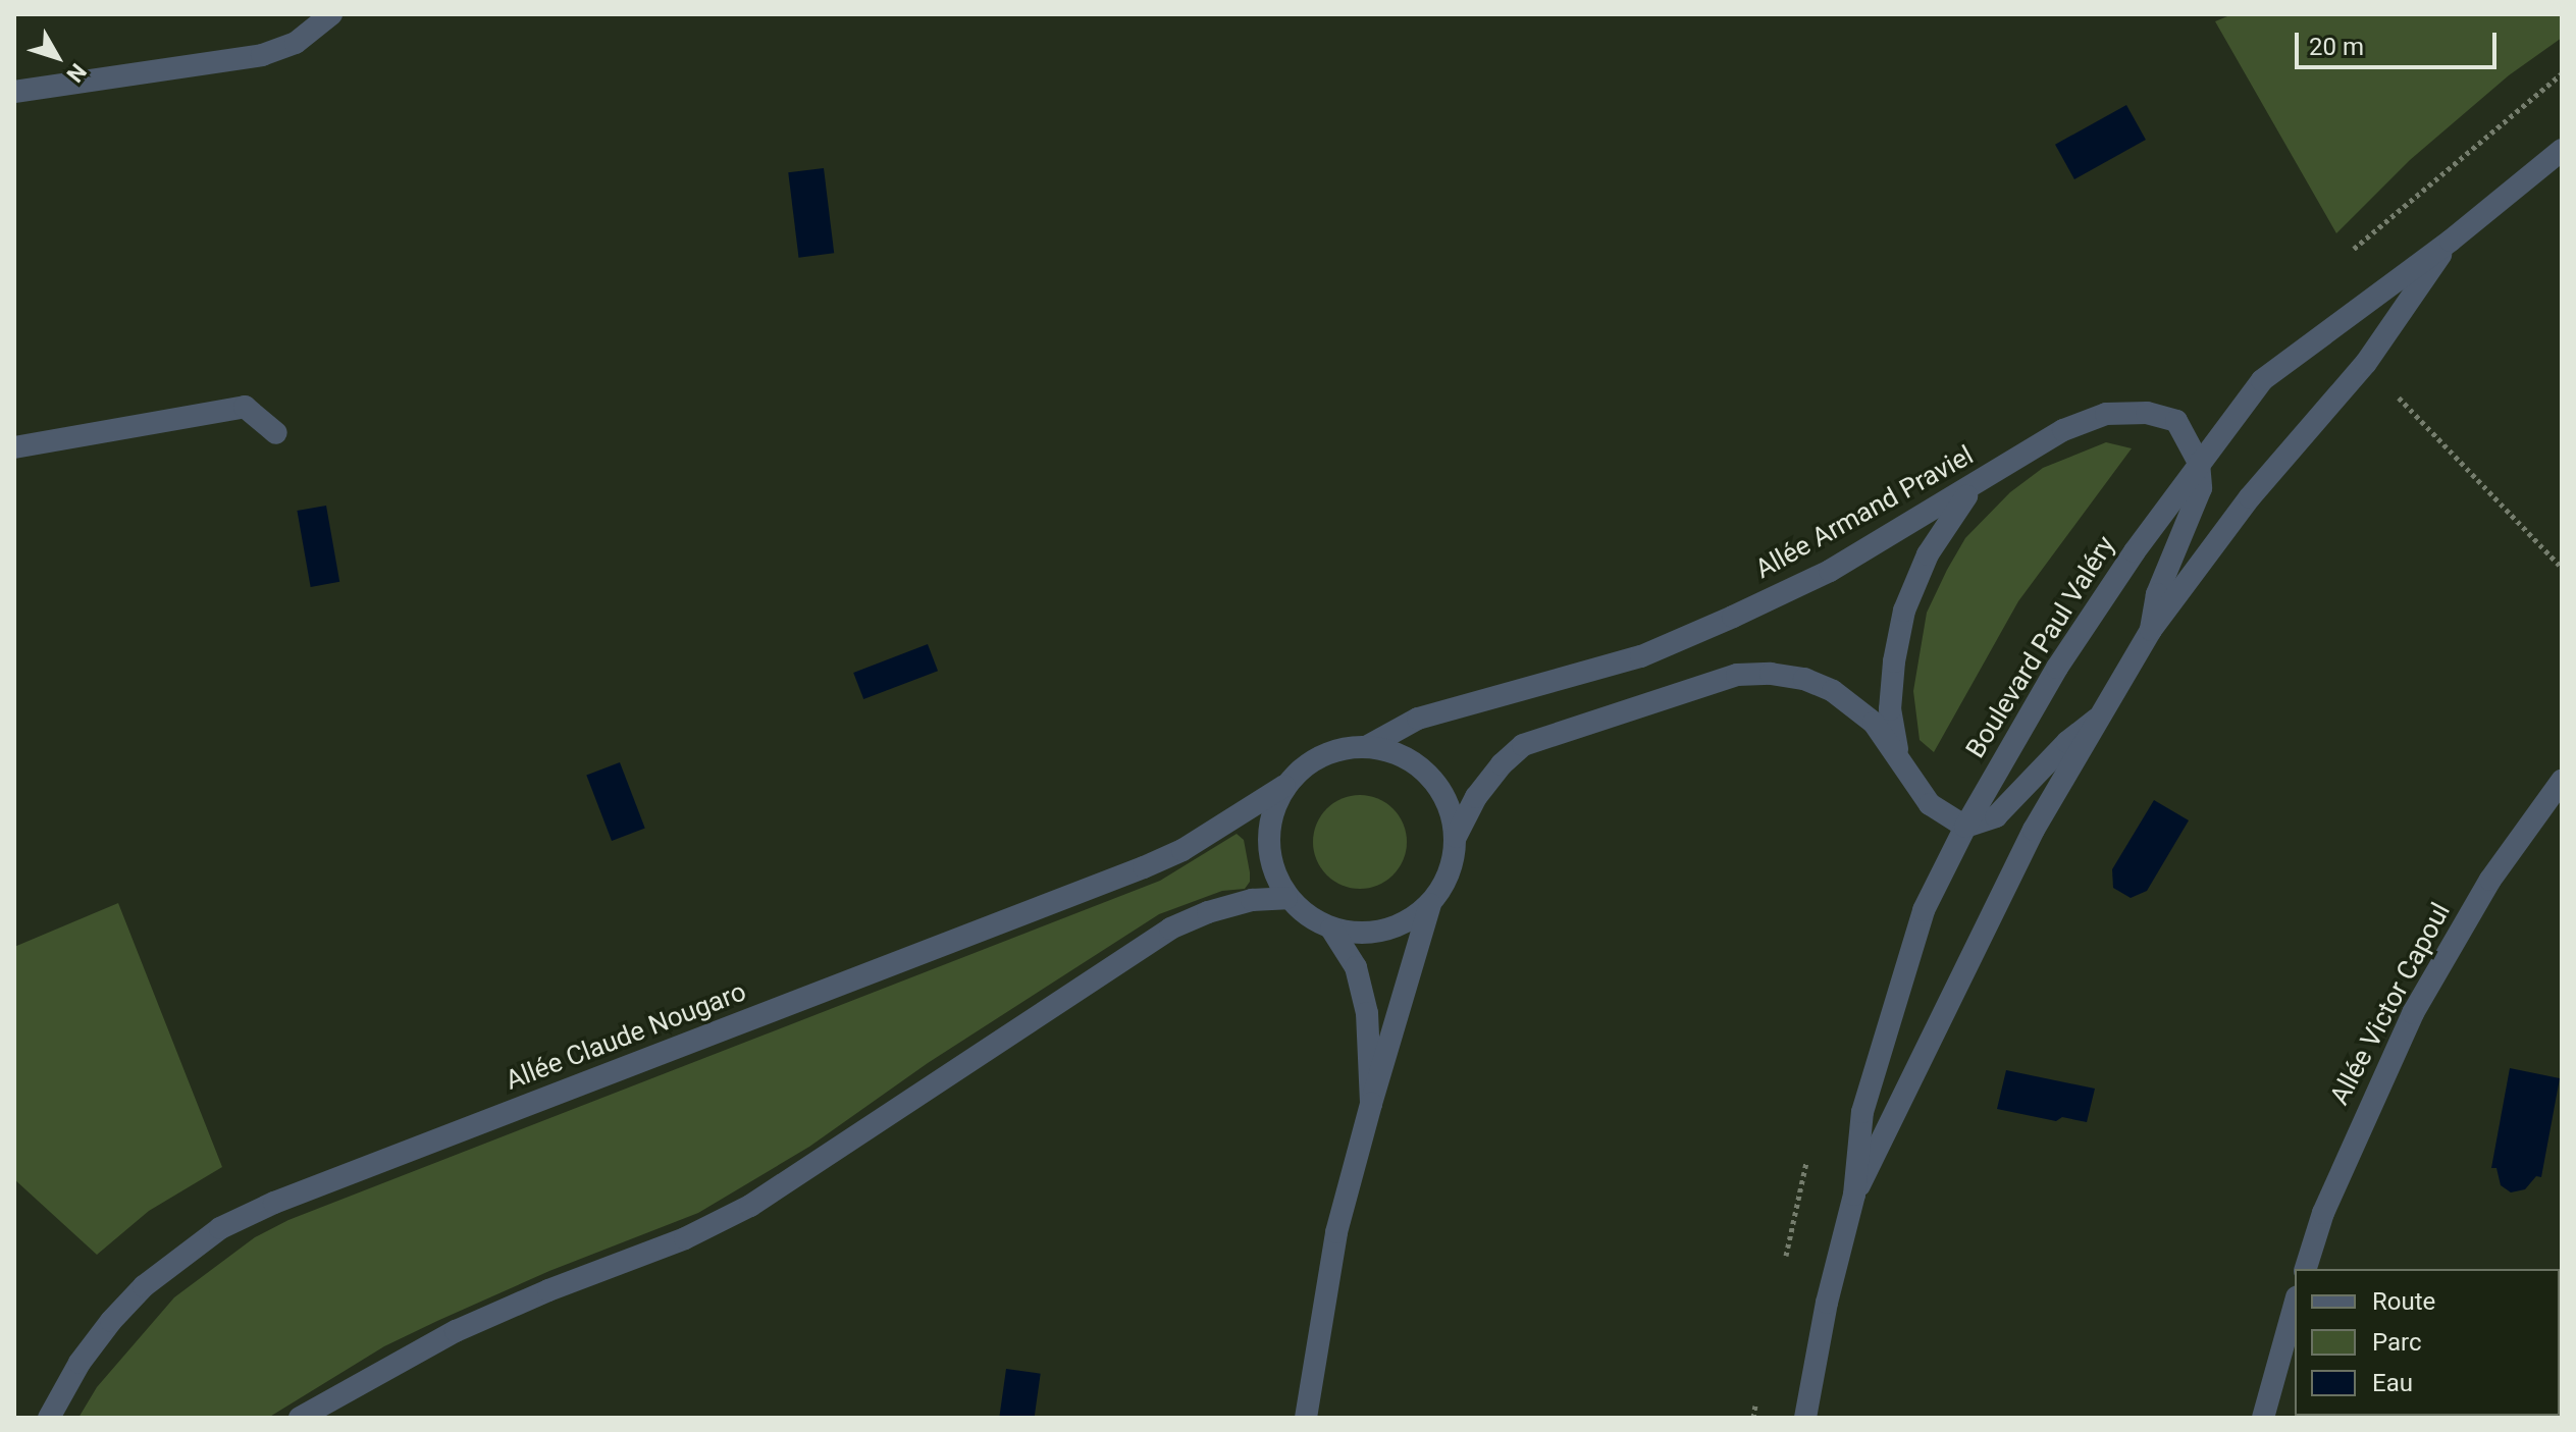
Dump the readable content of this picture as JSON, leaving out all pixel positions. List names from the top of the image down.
{
  "streets": {
    "street": [
      "Allée Armand Praviel",
      "Boulevard Paul Valéry",
      "Allée Victor Capoul",
      "Allée Claude Nougaro"
    ]
  },
  "crossings": [
    ["Allée Armand Praviel", "Boulevard Paul Valéry"],
    ["Allée Armand Praviel", "Allée Claude Nougaro"]
  ],
  "legend": ["Route", "Parc", "Eau"],
  "scale_bar": "20 m",
  "north": "bottom right"
}
